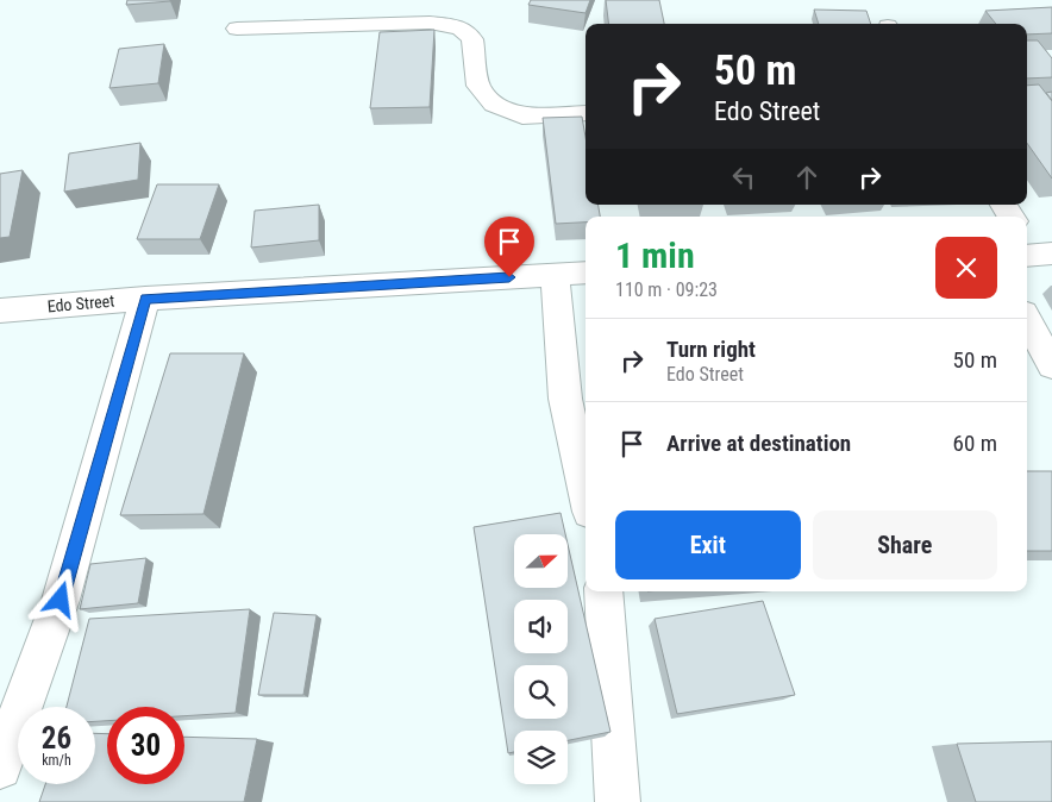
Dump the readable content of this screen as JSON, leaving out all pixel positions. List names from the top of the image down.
{
  "streets": {
    "street": ["Edo Street"]
  },
  "north": "right",
  "page": {
    "turn": ["50 m", "Edo Street"],
    "heading": ["1 min", "110 m · 09:23"],
    "list": [
      {
        "name": "Turn right",
        "note": "Edo Street",
        "value": "50 m"
      },
      {
        "name": "Arrive at destination",
        "value": "60 m"
      }
    ],
    "buttons": ["Exit", "Share"],
    "speed": "26 km/h",
    "limit": "30"
  }
}
